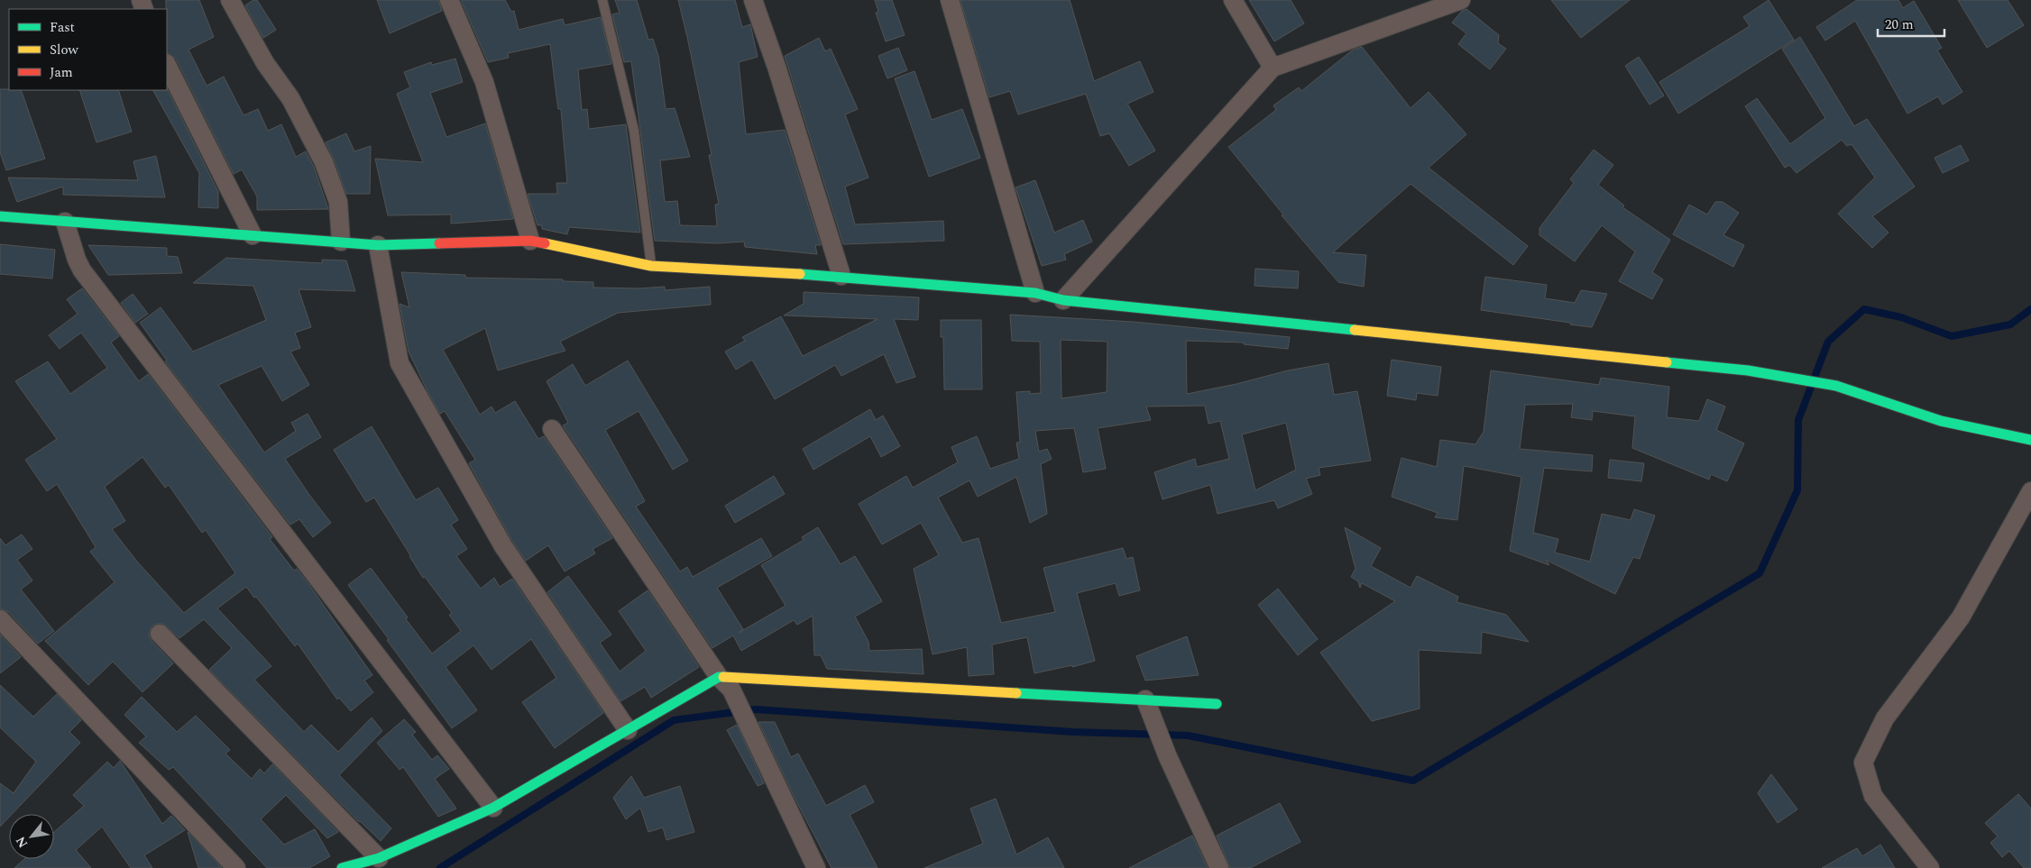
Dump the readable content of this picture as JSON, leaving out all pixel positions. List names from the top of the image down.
{
  "legend": ["Fast", "Slow", "Jam"],
  "scale_bar": "20 m",
  "north": "bottom left"
}
